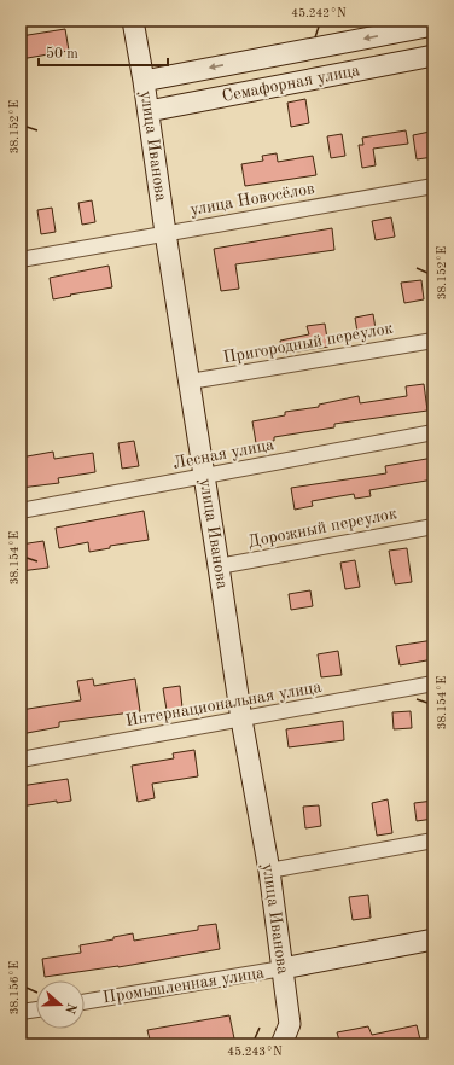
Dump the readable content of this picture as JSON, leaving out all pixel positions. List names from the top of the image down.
{
  "streets": {
    "street": [
      "Семафорная улица",
      "улица Иванова",
      "улица Новосёлов",
      "Пригородный переулок",
      "Лесная улица",
      "Дорожный переулок",
      "Интернациональная улица",
      "Промышленная улица"
    ]
  },
  "crossings": [
    ["Семафорная улица", "улица Иванова"],
    ["улица Иванова", "улица Новосёлов"],
    ["улица Иванова", "Пригородный переулок"],
    ["улица Иванова", "Лесная улица"],
    ["улица Иванова", "Дорожный переулок"],
    ["улица Иванова", "Интернациональная улица"],
    ["улица Иванова", "Промышленная улица"]
  ],
  "scale_bar": "50 m",
  "north": "right",
  "coordinates": [
    "45.242°N",
    "38.152°E",
    "38.154°E",
    "38.156°E",
    "45.243°N"
  ]
}
